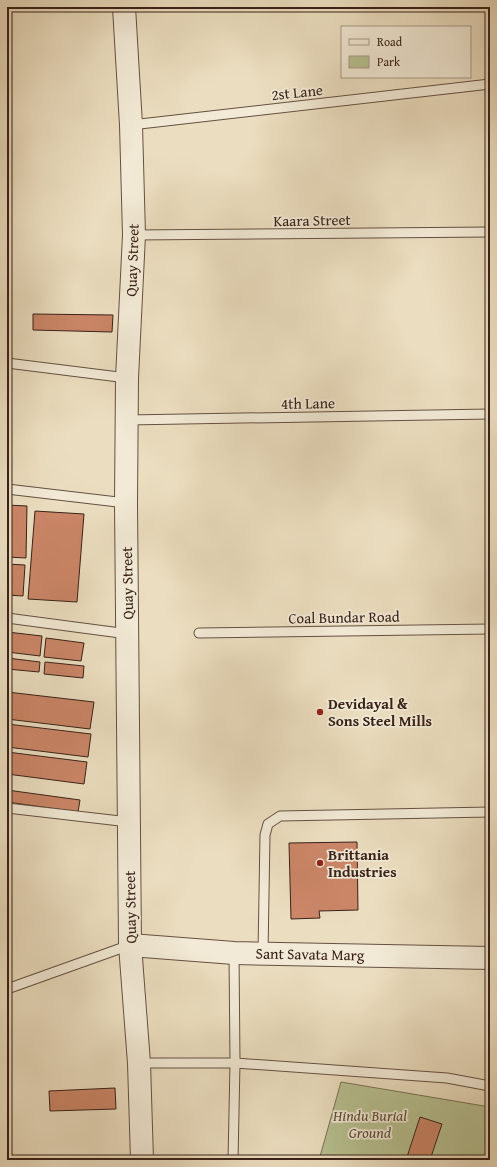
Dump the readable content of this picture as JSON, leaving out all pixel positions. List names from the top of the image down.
{
  "streets": {
    "street": ["Quay Street", "Sant Savata Marg"],
    "lane": [
      "2st Lane",
      "Kaara Street",
      "4th Lane",
      "Coal Bundar Road"
    ]
  },
  "crossings": [
    ["2st Lane", "Quay Street"],
    ["Kaara Street", "Quay Street"],
    ["Quay Street", "4th Lane"],
    ["Quay Street", "Sant Savata Marg"]
  ],
  "parks": ["Hindu Burial Ground"],
  "places": ["Devidayal & Sons Steel Mills", "Brittania Industries"],
  "legend": ["Road", "Park"]
}
